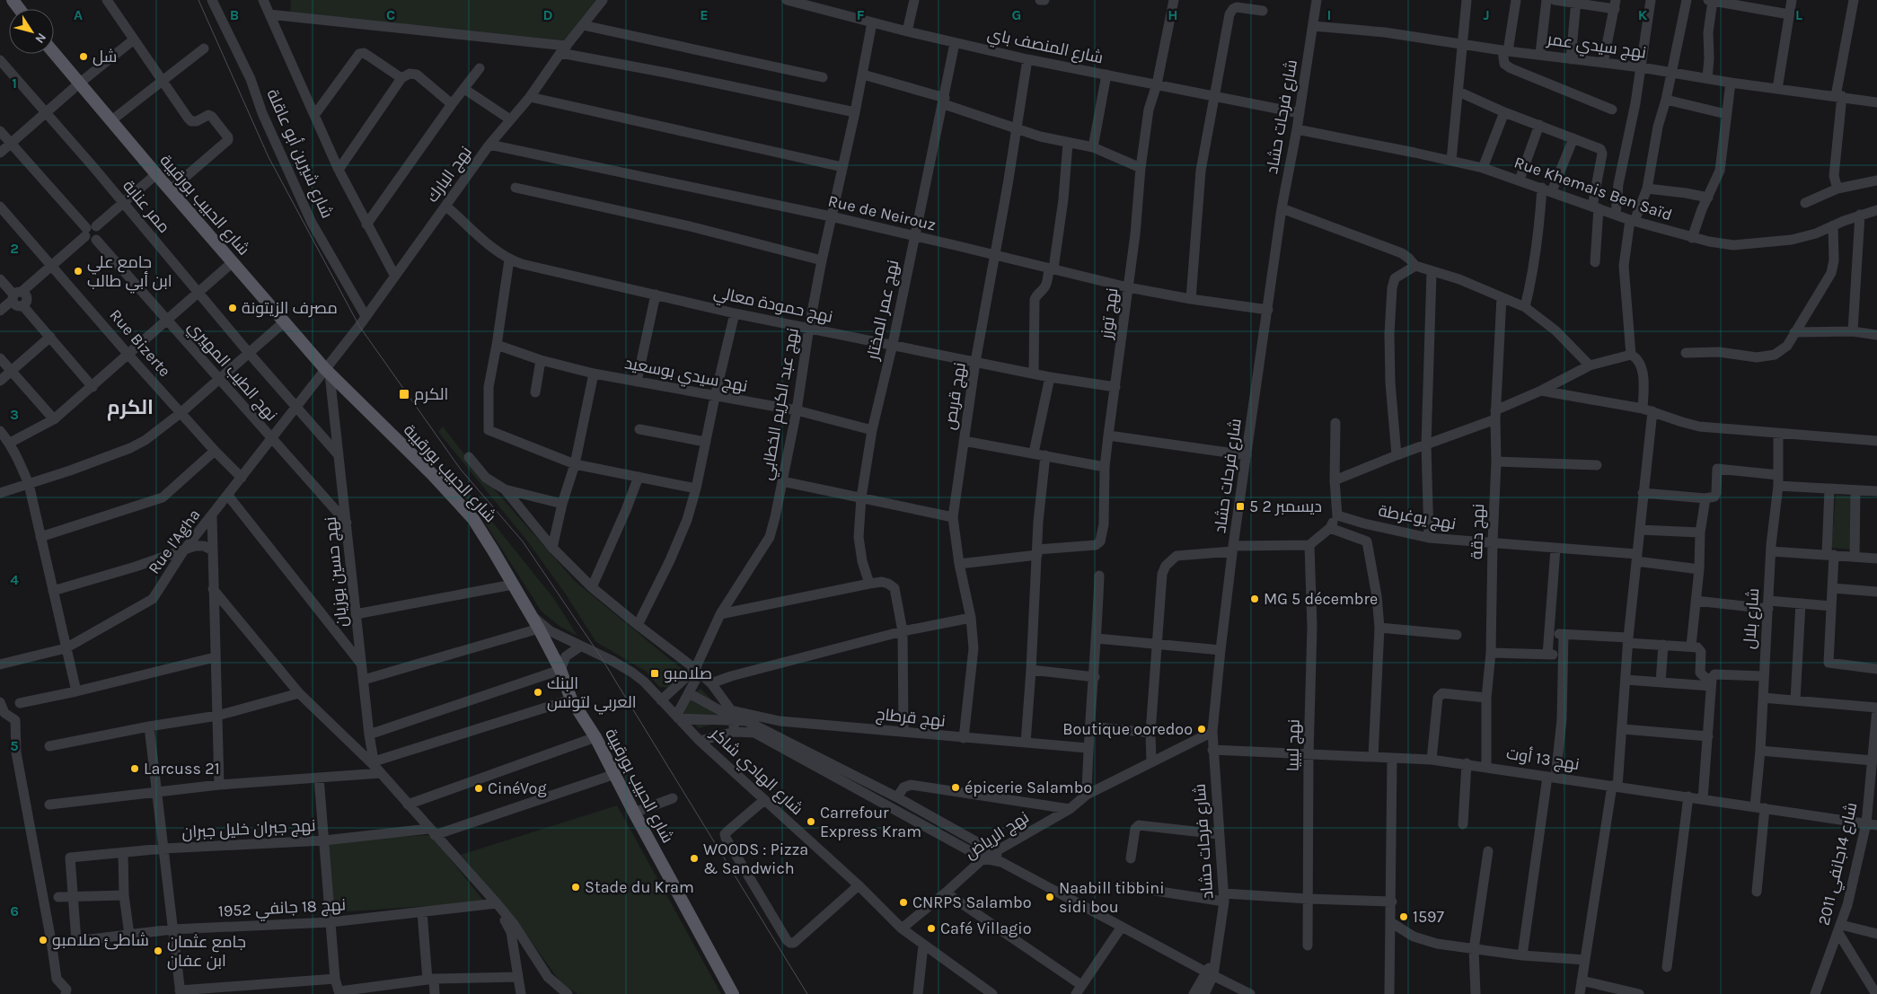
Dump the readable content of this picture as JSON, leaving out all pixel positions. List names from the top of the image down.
{
  "streets": {
    "main road": ["شارع الحبيب بورقيبة"],
    "street": [
      "شارع المنصف باي",
      "نهج سيدي عمر",
      "شارع فرحات حشاد",
      "شارع شيرين أبو عاقلة",
      "نهج البارك",
      "Rue Khemais Ben Saïd",
      "ممر عنابة",
      "Rue de Neirouz",
      "نهج حمودة معالي",
      "نهج عمر المختار",
      "نهج توزر",
      "Rue Bizerte",
      "نهج الطيب المهيري",
      "نهج سيدي بوسعيد",
      "نهج قربص",
      "نهج عبد الكريم الخطابي",
      "نهج يوغرطة",
      "نهج دقة",
      "Rue l'Agha",
      "نهج حسين بوزيان",
      "شارع بلال",
      "نهج قرطاج",
      "نهج ليبيا",
      "نهج 13 أوت",
      "شارع الهادي شاكر",
      "نهج جبران خليل جبران",
      "نهج الرياض",
      "شارع 14جانفي 2011",
      "نهج 18 جانفي 1952"
    ]
  },
  "crossings": [
    ["شارع المنصف باي", "شارع فرحات حشاد"],
    ["شارع المنصف باي", "نهج عمر المختار"],
    ["شارع المنصف باي", "نهج توزر"],
    ["شارع المنصف باي", "نهج قربص"],
    ["شارع المنصف باي", "نهج عبد الكريم الخطابي"],
    ["نهج سيدي عمر", "شارع فرحات حشاد"],
    ["شارع فرحات حشاد", "Rue Khemais Ben Saïd"],
    ["شارع فرحات حشاد", "Rue de Neirouz"],
    ["شارع فرحات حشاد", "نهج 13 أوت"],
    ["شارع فرحات حشاد", "نهج الرياض"],
    ["شارع شيرين أبو عاقلة", "نهج البارك"],
    ["نهج البارك", "شارع الحبيب بورقيبة"],
    ["نهج البارك", "Rue de Neirouz"],
    ["نهج البارك", "نهج حمودة معالي"],
    ["نهج البارك", "Rue l'Agha"],
    ["نهج البارك", "نهج حسين بوزيان"],
    ["شارع الحبيب بورقيبة", "Rue l'Agha"],
    ["شارع الحبيب بورقيبة", "نهج حسين بوزيان"],
    ["شارع الحبيب بورقيبة", "شارع الهادي شاكر"],
    ["شارع الحبيب بورقيبة", "نهج جبران خليل جبران"],
    ["ممر عنابة", "Rue l'Agha"],
    ["ممر عنابة", "نهج حسين بوزيان"],
    ["Rue de Neirouz", "نهج عمر المختار"],
    ["Rue de Neirouz", "نهج توزر"],
    ["Rue de Neirouz", "نهج قربص"],
    ["Rue de Neirouz", "نهج عبد الكريم الخطابي"],
    ["نهج حمودة معالي", "نهج عمر المختار"],
    ["نهج حمودة معالي", "نهج توزر"],
    ["نهج حمودة معالي", "نهج قربص"],
    ["نهج حمودة معالي", "نهج عبد الكريم الخطابي"],
    ["نهج عمر المختار", "نهج سيدي بوسعيد"],
    ["Rue Bizerte", "Rue l'Agha"],
    ["نهج الطيب المهيري", "Rue l'Agha"],
    ["نهج الطيب المهيري", "نهج حسين بوزيان"],
    ["نهج سيدي بوسعيد", "نهج عبد الكريم الخطابي"],
    ["نهج قربص", "نهج قرطاج"],
    ["نهج عبد الكريم الخطابي", "شارع الهادي شاكر"],
    ["نهج يوغرطة", "نهج دقة"],
    ["نهج دقة", "نهج 13 أوت"],
    ["Rue l'Agha", "نهج حسين بوزيان"],
    ["شارع بلال", "نهج 13 أوت"],
    ["نهج ليبيا", "نهج 13 أوت"],
    ["نهج 13 أوت", "شارع 14جانفي 2011"],
    ["شارع الهادي شاكر", "نهج الرياض"],
    ["نهج جبران خليل جبران", "نهج 18 جانفي 1952"]
  ],
  "districts": ["الكرم"],
  "places": {
    "other": [
      "شل",
      "جامع علي ابن أبي طالب",
      "مصرف الزيتونة",
      "MG 5 décembre",
      "البنك العربي لتونس",
      "Boutique ooredoo",
      "Larcuss 21",
      "épicerie Salambo",
      "CinéVog",
      "Carrefour Express Kram",
      "WOODS : Pizza & Sandwich",
      "Stade du Kram",
      "Naabill tibbini sidi bou",
      "CNRPS Salambo",
      "1597",
      "Café Villagio",
      "شاطئ صلامبو",
      "جامع عثمان ابن عفان"
    ],
    "transit": ["الكرم", "5 ديسمبر 2", "صلامبو"]
  },
  "north": "bottom right",
  "grid": {
    "columns": [
      "A",
      "B",
      "C",
      "D",
      "E",
      "F",
      "G",
      "H",
      "I",
      "J",
      "K",
      "L"
    ],
    "rows": [
      "1",
      "2",
      "3",
      "4",
      "5",
      "6"
    ]
  }
}
